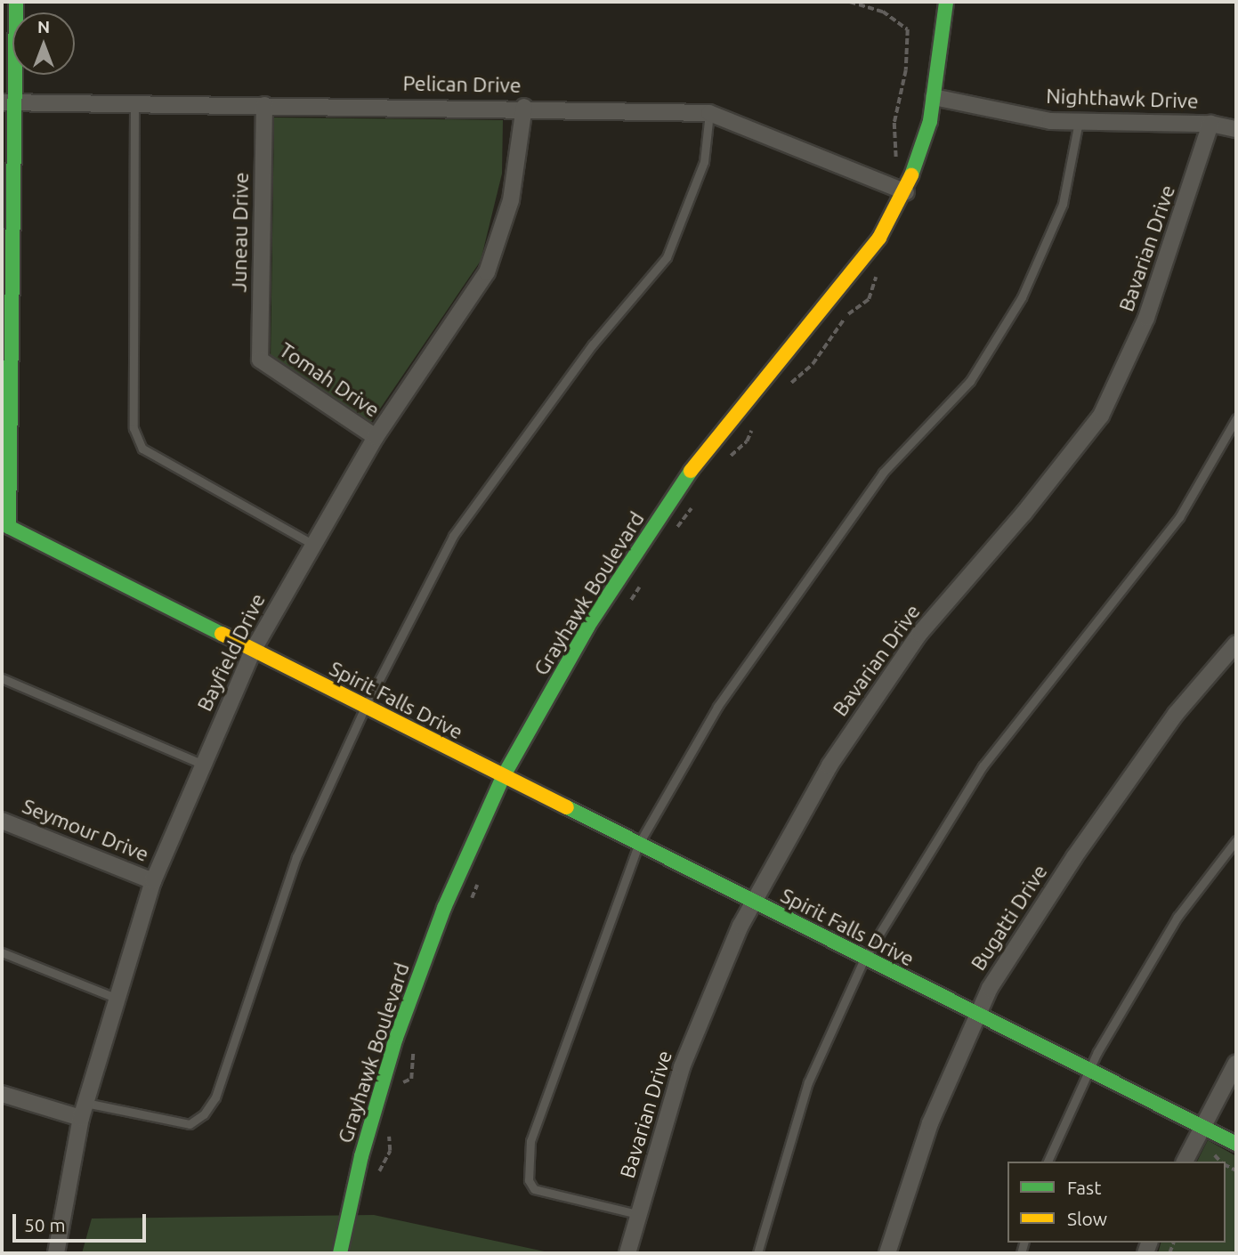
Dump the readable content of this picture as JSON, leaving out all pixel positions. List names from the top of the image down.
{
  "streets": {
    "street": [
      "Pelican Drive",
      "Nighthawk Drive",
      "Juneau Drive",
      "Bavarian Drive",
      "Tomah Drive",
      "Grayhawk Boulevard",
      "Bayfield Drive",
      "Spirit Falls Drive",
      "Seymour Drive",
      "Bugatti Drive"
    ]
  },
  "crossings": [
    ["Pelican Drive", "Juneau Drive"],
    ["Pelican Drive", "Grayhawk Boulevard"],
    ["Pelican Drive", "Bayfield Drive"],
    ["Pelican Drive", "Spirit Falls Drive"],
    ["Nighthawk Drive", "Bavarian Drive"],
    ["Nighthawk Drive", "Grayhawk Boulevard"],
    ["Juneau Drive", "Tomah Drive"],
    ["Bavarian Drive", "Spirit Falls Drive"],
    ["Tomah Drive", "Bayfield Drive"],
    ["Grayhawk Boulevard", "Spirit Falls Drive"],
    ["Bayfield Drive", "Spirit Falls Drive"],
    ["Bayfield Drive", "Seymour Drive"],
    ["Spirit Falls Drive", "Bugatti Drive"]
  ],
  "legend": ["Fast", "Slow"],
  "scale_bar": "50 m",
  "north": "top"
}
